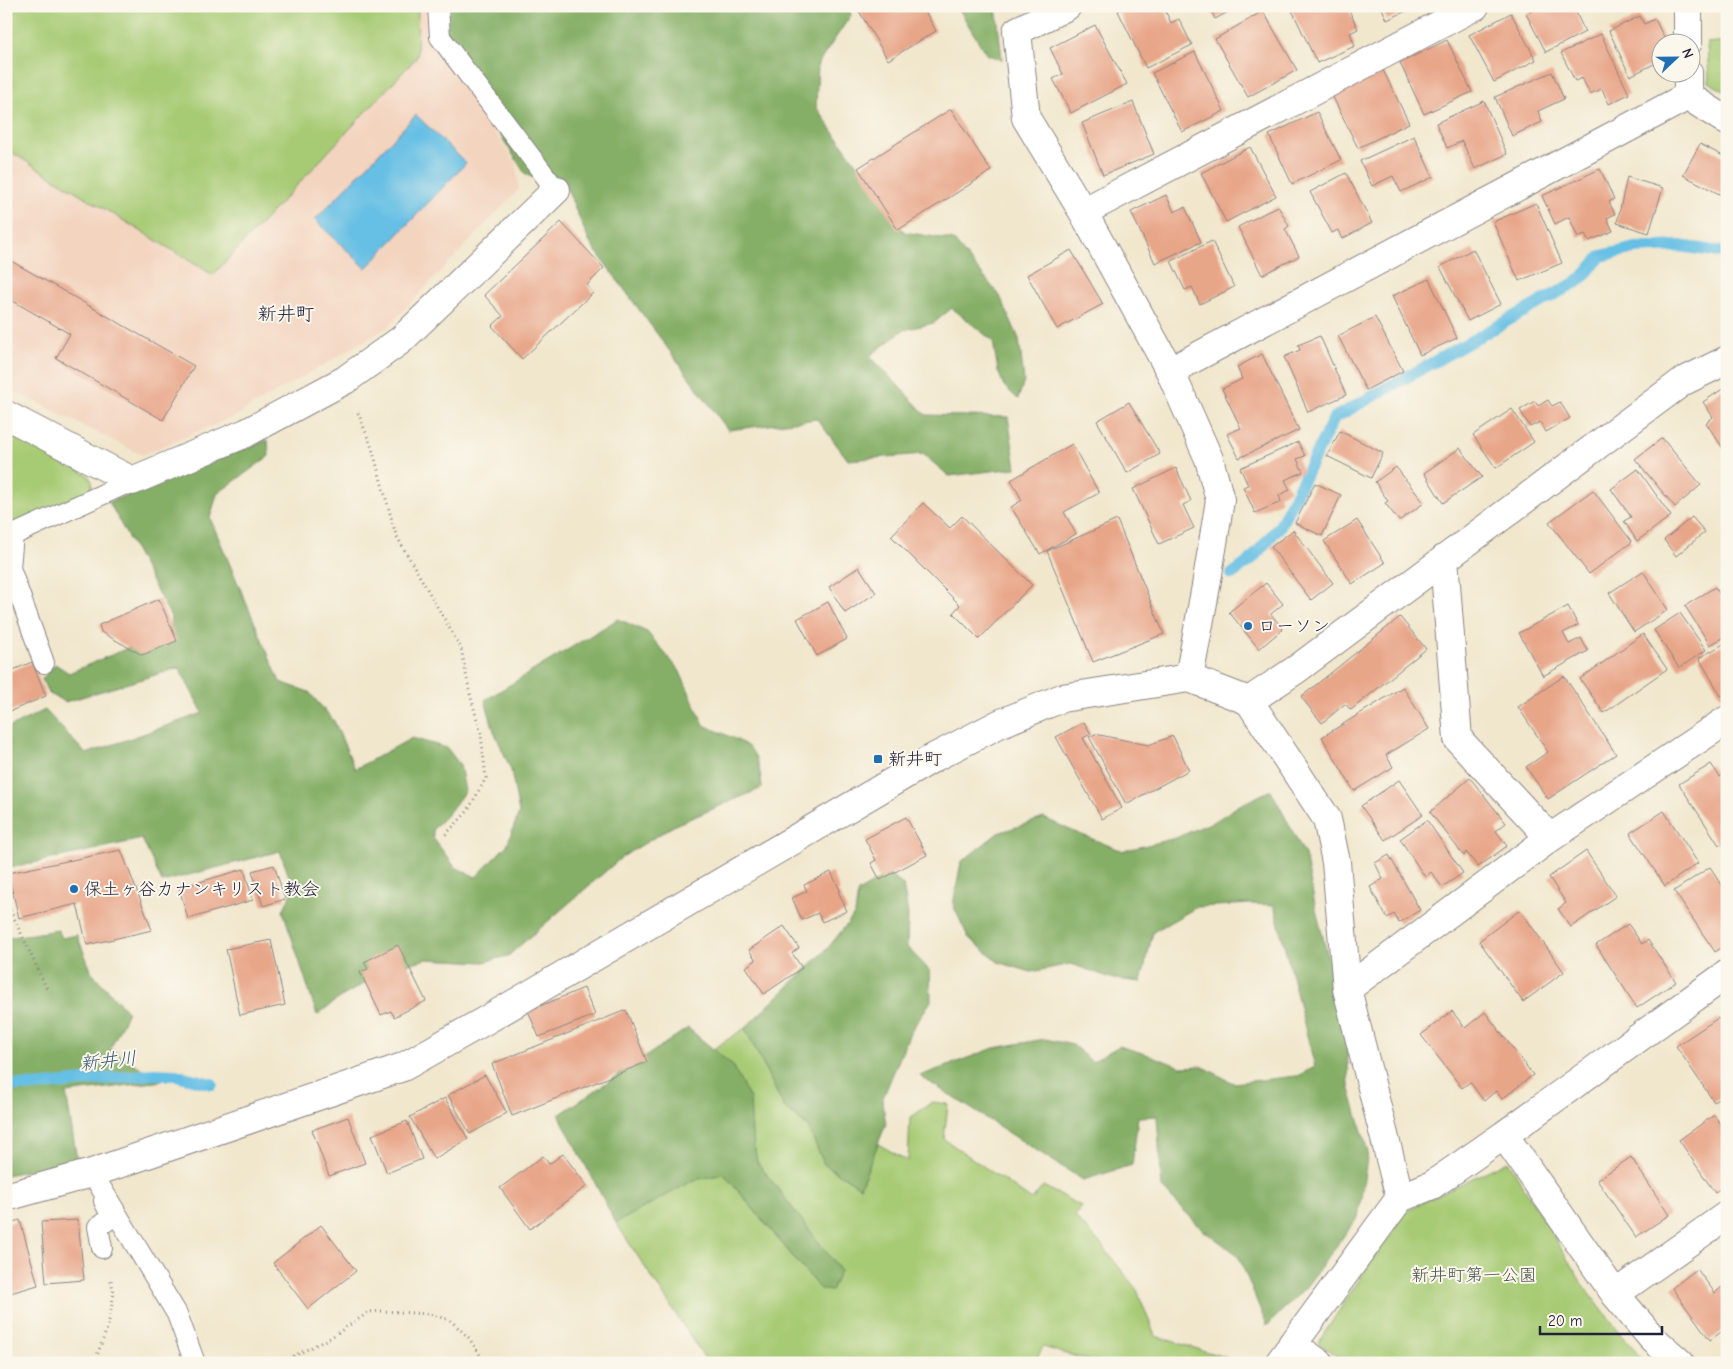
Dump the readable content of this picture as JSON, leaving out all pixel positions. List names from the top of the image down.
{
  "districts": ["新井町"],
  "water": ["新井川"],
  "parks": ["新井町第一公園"],
  "places": {
    "other": ["ローソン", "保土ヶ谷カナンキリスト教会"],
    "transit": ["新井町"]
  },
  "scale_bar": "20 m",
  "north": "right"
}
